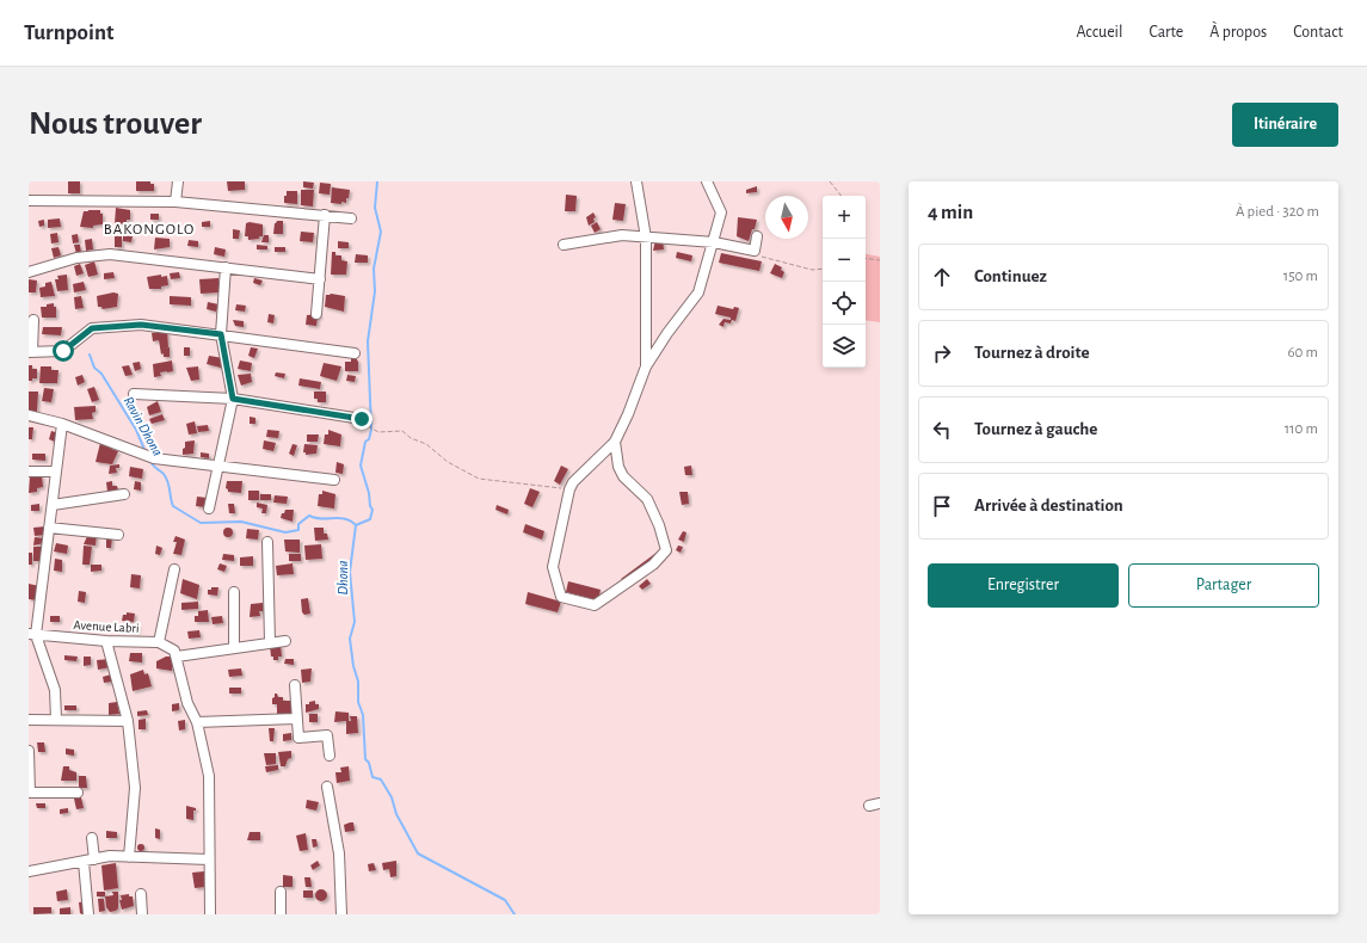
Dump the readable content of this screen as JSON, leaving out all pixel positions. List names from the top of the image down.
{
  "streets": {
    "street": ["Avenue Labri"]
  },
  "districts": ["BAKONGOLO"],
  "water": ["Ravin Dhona", "Dhona"],
  "north": "bottom",
  "page": {
    "header": "Turnpoint",
    "nav": [
      "Accueil",
      "Carte",
      "À propos",
      "Contact"
    ],
    "buttons": [
      "Itinéraire",
      ["Enregistrer", "Partager"]
    ],
    "title": "Nous trouver",
    "heading": ["4 min", "À pied · 320 m"],
    "map_buttons": ["+", "−"],
    "list": [
      ["Continuez", "150 m"],
      ["Tournez à droite", "60 m"],
      ["Tournez à gauche", "110 m"],
      "Arrivée à destination"
    ]
  }
}
